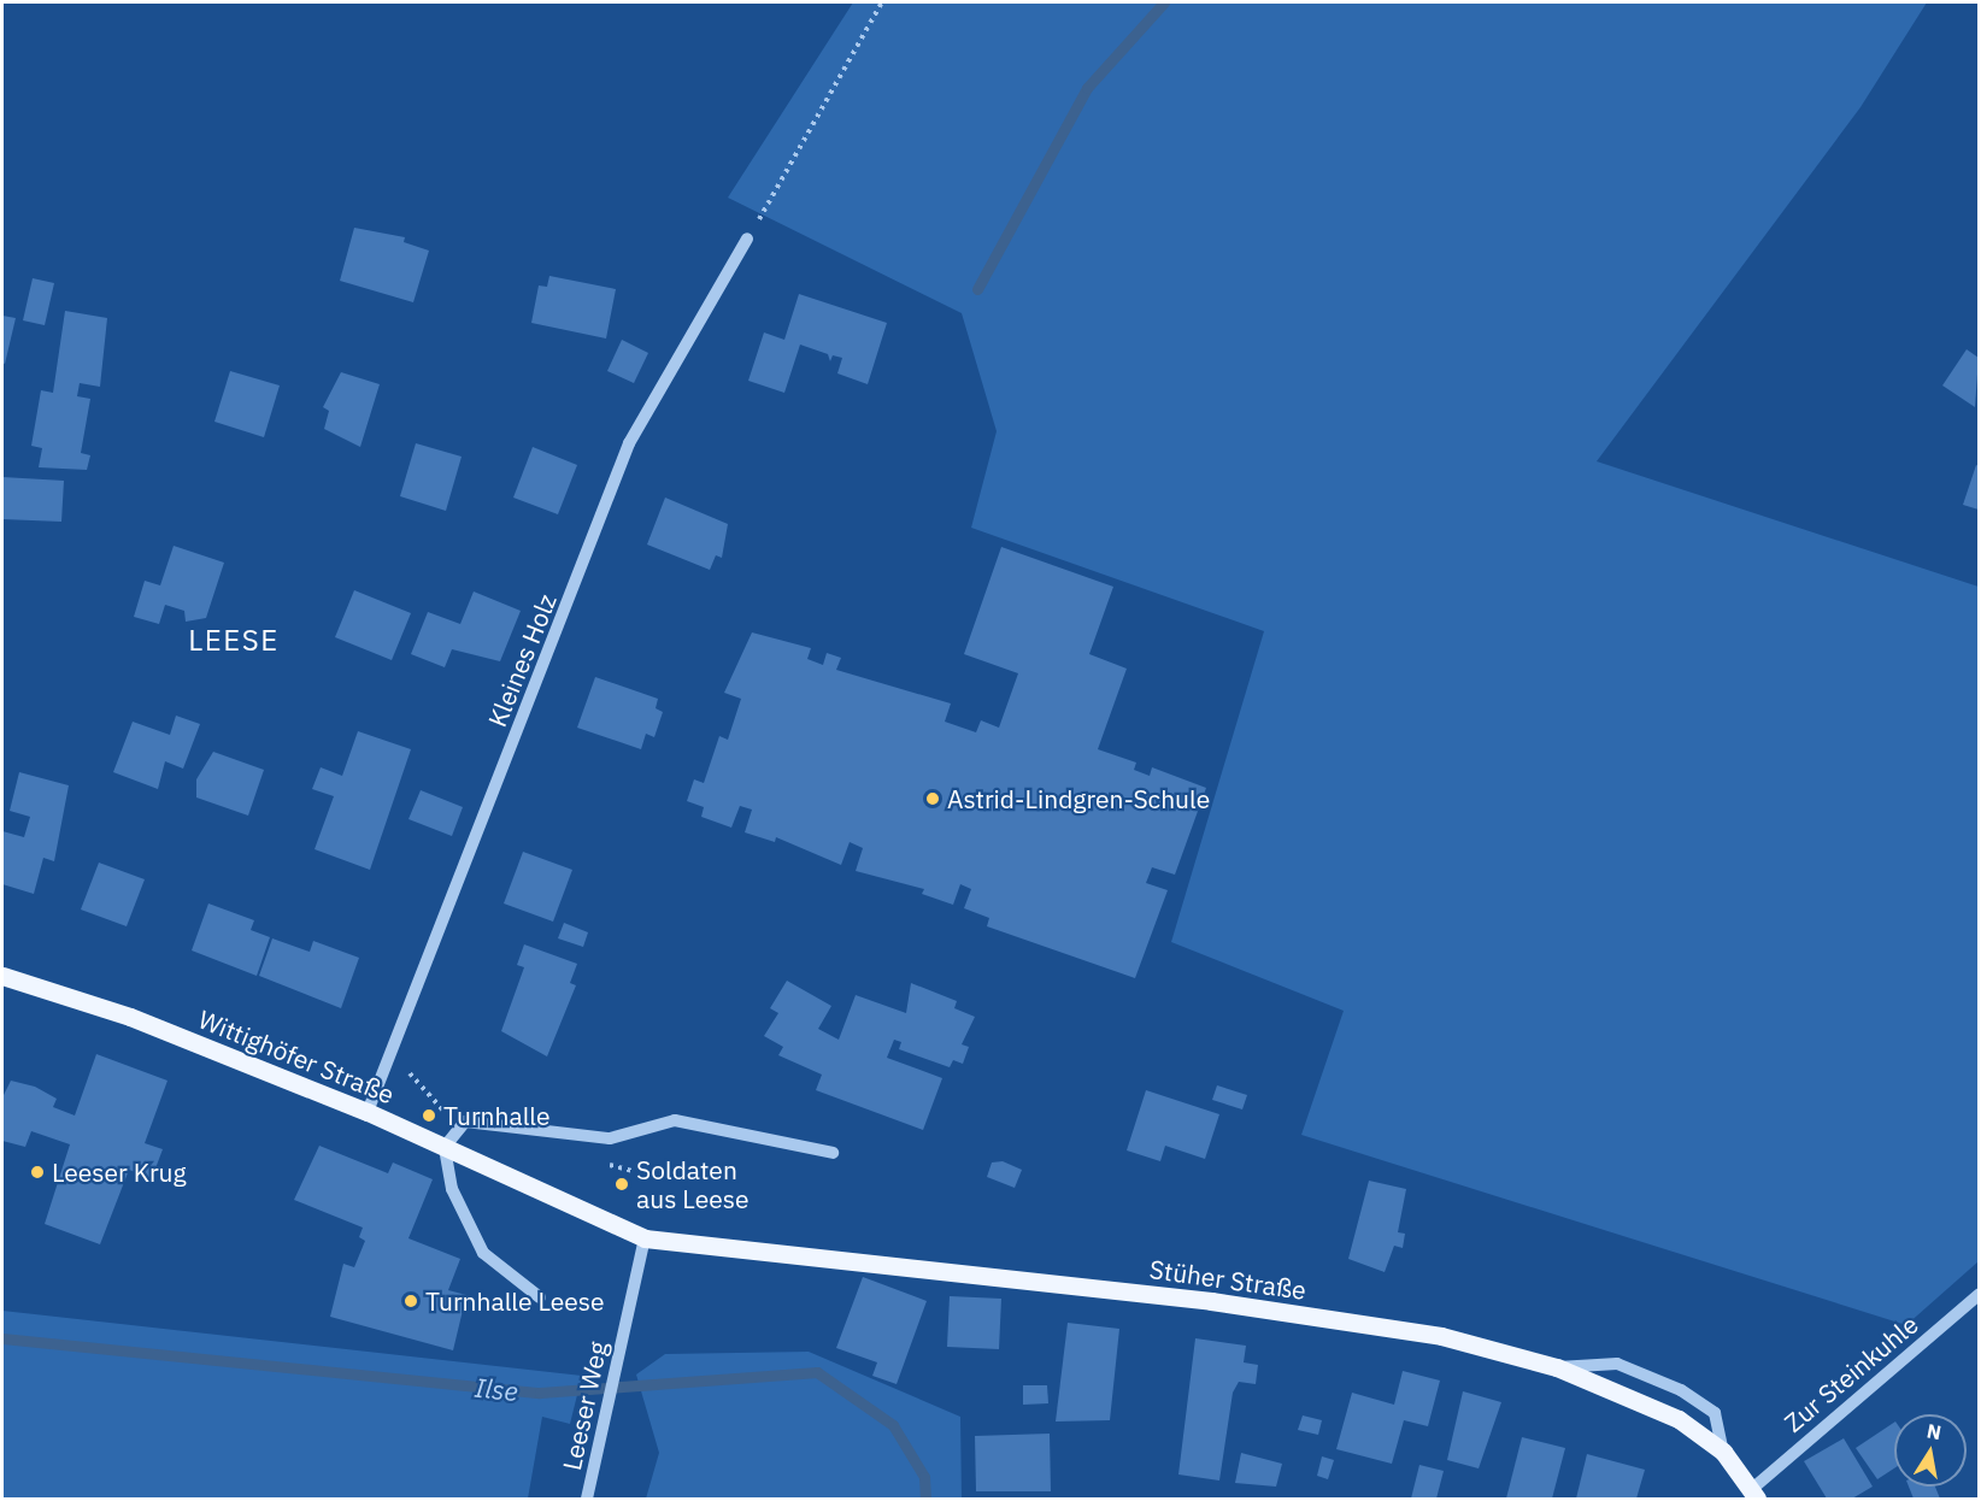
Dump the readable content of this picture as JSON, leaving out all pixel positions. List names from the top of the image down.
{
  "streets": {
    "main road": ["Wittighöfer Straße", "Stüher Straße"],
    "street": ["Kleines Holz", "Zur Steinkuhle", "Leeser Weg"]
  },
  "crossings": [
    ["Kleines Holz", "Wittighöfer Straße"],
    ["Wittighöfer Straße", "Stüher Straße"],
    ["Wittighöfer Straße", "Leeser Weg"],
    ["Stüher Straße", "Zur Steinkuhle"],
    ["Stüher Straße", "Leeser Weg"]
  ],
  "districts": ["LEESE"],
  "water": ["Ilse"],
  "places": [
    "Astrid-Lindgren-Schule",
    "Turnhalle",
    "Leeser Krug",
    "Soldaten aus Leese",
    "Turnhalle Leese"
  ],
  "north": "top"
}
